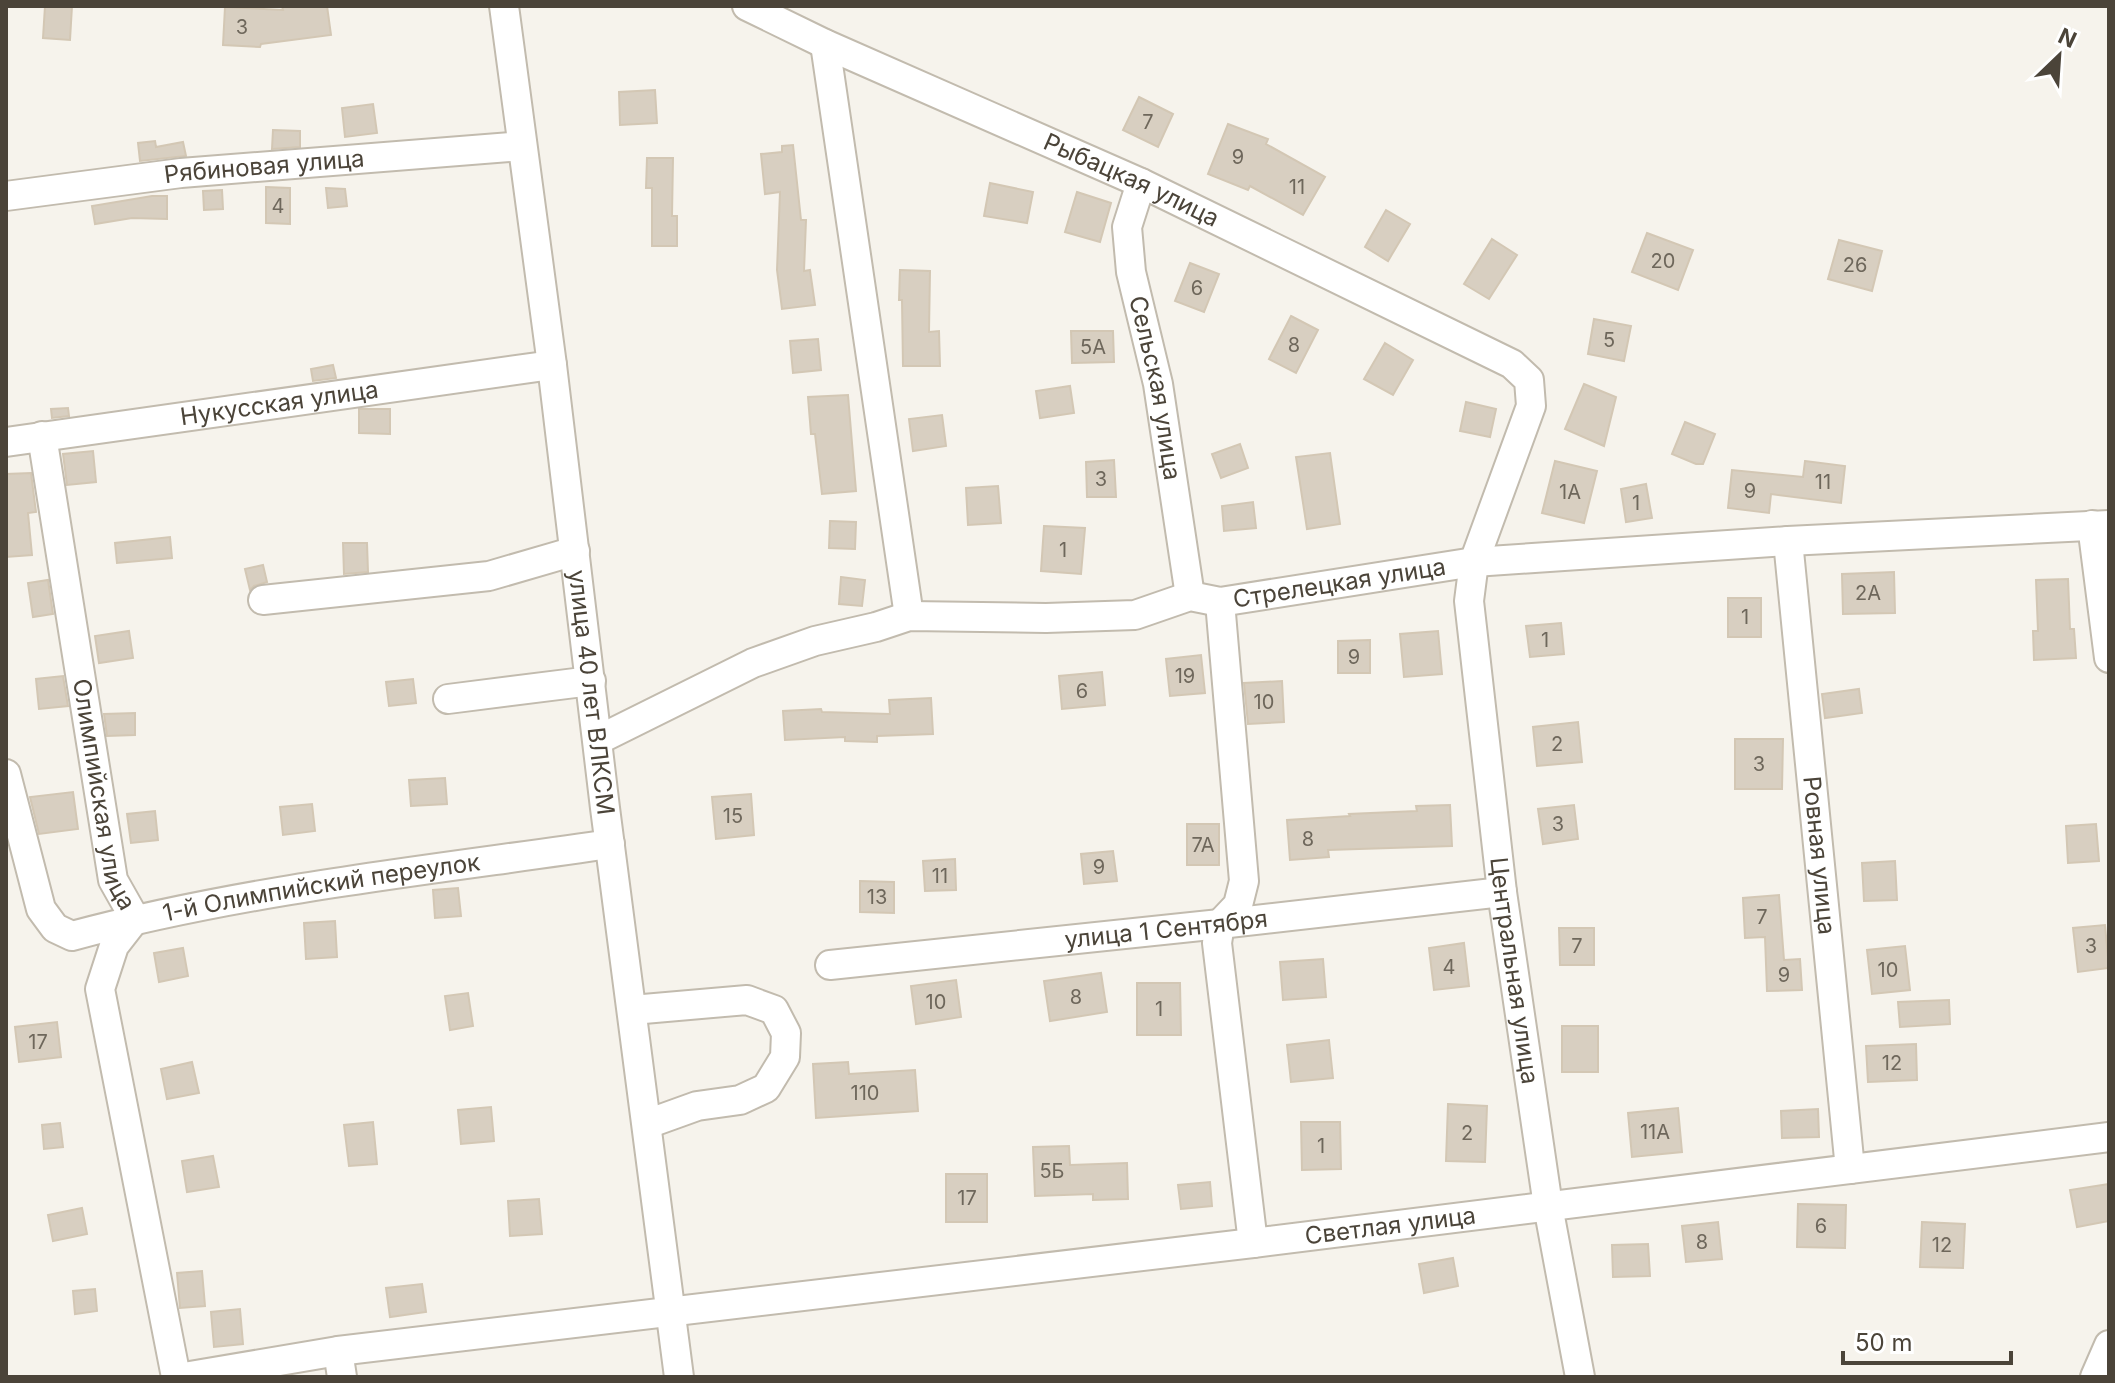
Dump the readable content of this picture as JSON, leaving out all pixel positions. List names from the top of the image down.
{
  "streets": {
    "street": [
      "Рябиновая улица",
      "Рыбацкая улица",
      "Сельская улица",
      "Нукусская улица",
      "Стрелецкая улица",
      "улица 40 лет ВЛКСМ",
      "Олимпийская улица",
      "Ровная улица",
      "1-й Олимпийский переулок",
      "улица 1 Сентября",
      "Центральная улица",
      "Светлая улица"
    ]
  },
  "crossings": [
    ["Рябиновая улица", "улица 40 лет ВЛКСМ"],
    ["Рыбацкая улица", "Сельская улица"],
    ["Рыбацкая улица", "Центральная улица"],
    ["Сельская улица", "Стрелецкая улица"],
    ["Нукусская улица", "улица 40 лет ВЛКСМ"],
    ["Нукусская улица", "Олимпийская улица"],
    ["Стрелецкая улица", "Ровная улица"],
    ["Стрелецкая улица", "Центральная улица"],
    ["улица 40 лет ВЛКСМ", "1-й Олимпийский переулок"],
    ["улица 40 лет ВЛКСМ", "Светлая улица"],
    ["Олимпийская улица", "1-й Олимпийский переулок"],
    ["Ровная улица", "Светлая улица"],
    ["улица 1 Сентября", "Центральная улица"],
    ["Центральная улица", "Светлая улица"]
  ],
  "house_numbers": [
    "3",
    "7",
    "9",
    "11",
    "4",
    "20",
    "26",
    "6",
    "5",
    "8",
    "5А",
    "3",
    "11",
    "9",
    "1А",
    "1",
    "1",
    "2А",
    "1",
    "1",
    "9",
    "19",
    "6",
    "10",
    "2",
    "3",
    "15",
    "3",
    "8",
    "7А",
    "9",
    "11",
    "13",
    "7",
    "7",
    "3",
    "4",
    "10",
    "9",
    "8",
    "10",
    "1",
    "17",
    "12",
    "110",
    "11А",
    "2",
    "1",
    "5Б",
    "17",
    "6",
    "8",
    "12"
  ],
  "scale_bar": "50 m",
  "north": "top right"
}
